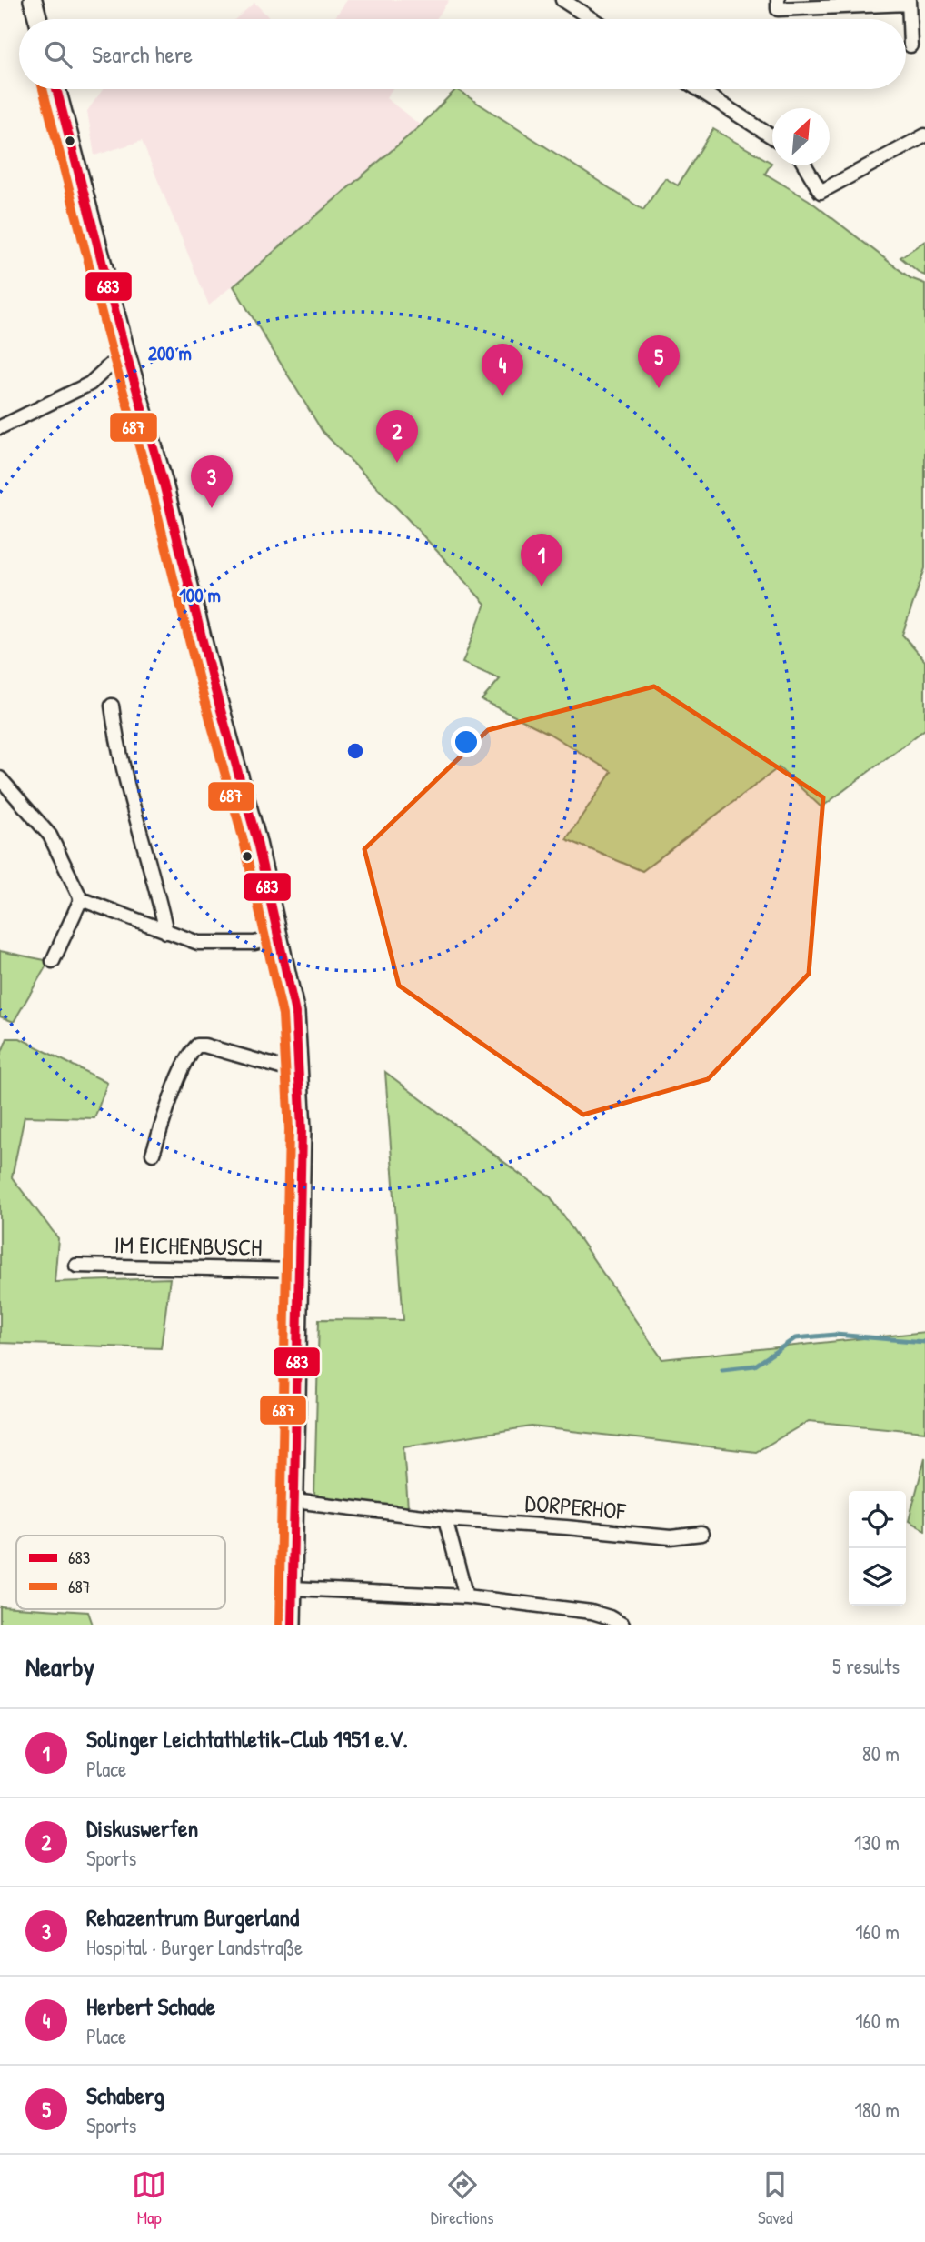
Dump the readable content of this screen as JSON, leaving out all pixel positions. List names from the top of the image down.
{
  "streets": {
    "street": ["IM EICHENBUSCH", "DORPERHOF"]
  },
  "lines": ["transit line 683", "transit line 687"],
  "legend": ["683", "687"],
  "north": "top right",
  "page": {
    "search": "Search here",
    "pins": [
      "5",
      "4",
      "2",
      "3",
      "1"
    ],
    "heading": ["Nearby", "5 results"],
    "list": [
      {
        "mark": "1",
        "name": "Solinger Leichtathletik-Club 1951 e.V.",
        "note": "Place",
        "value": "80 m"
      },
      {
        "mark": "2",
        "name": "Diskuswerfen",
        "note": "Sports",
        "value": "130 m"
      },
      {
        "mark": "3",
        "name": "Rehazentrum Burgerland",
        "note": "Hospital · Burger Landstraße",
        "value": "160 m"
      },
      {
        "mark": "4",
        "name": "Herbert Schade",
        "note": "Place",
        "value": "160 m"
      },
      {
        "mark": "5",
        "name": "Schaberg",
        "note": "Sports",
        "value": "180 m"
      }
    ],
    "nav": ["Map", "Directions", "Saved"]
  },
  "rings": ["200 m", "100 m"]
}
